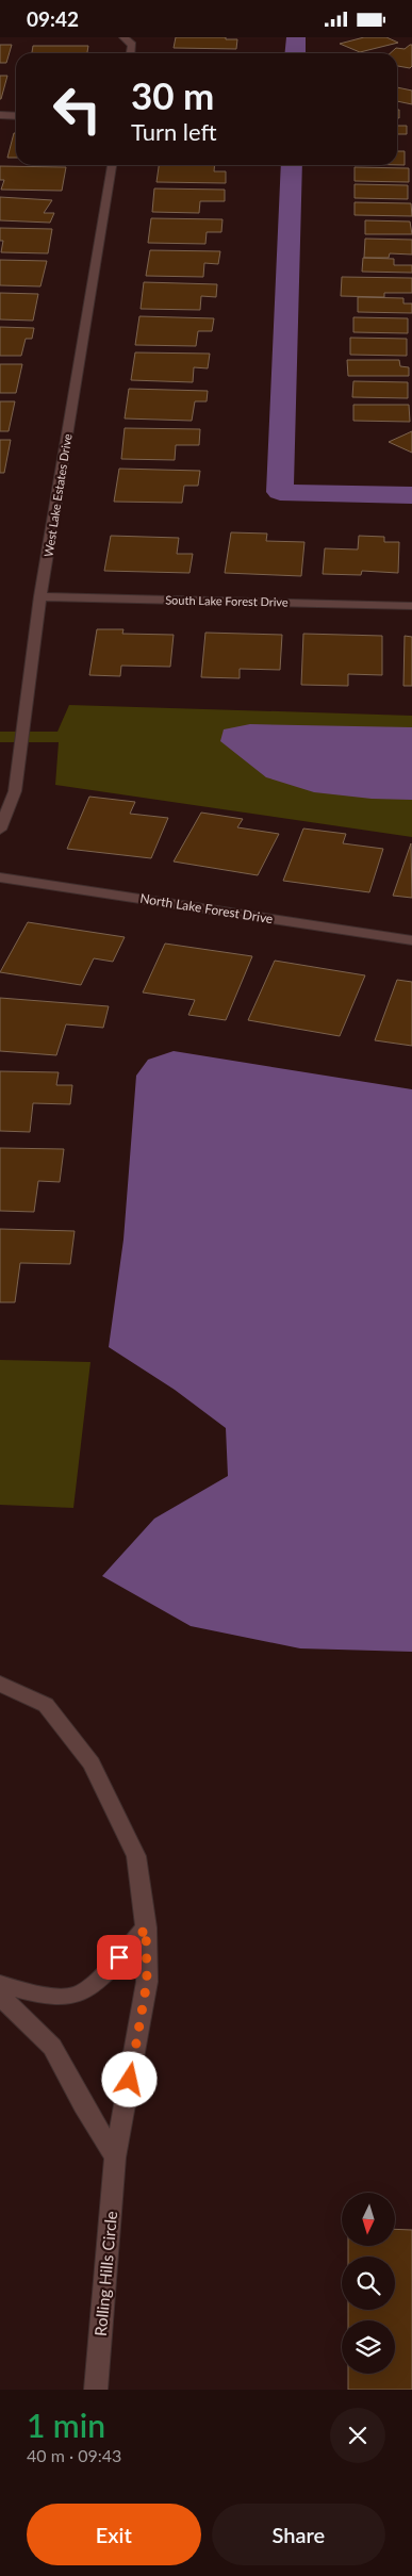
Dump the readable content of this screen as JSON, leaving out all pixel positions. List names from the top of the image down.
{
  "streets": {
    "street": [
      "West Lake Estates Drive",
      "South Lake Forest Drive",
      "North Lake Forest Drive",
      "Rolling Hills Circle"
    ]
  },
  "crossings": [
    ["West Lake Estates Drive", "South Lake Forest Drive"]
  ],
  "north": "bottom",
  "page": {
    "status": "09:42",
    "turn": ["30 m", "Turn left"],
    "heading": ["1 min", "40 m · 09:43"],
    "buttons": ["Exit", "Share"]
  }
}
